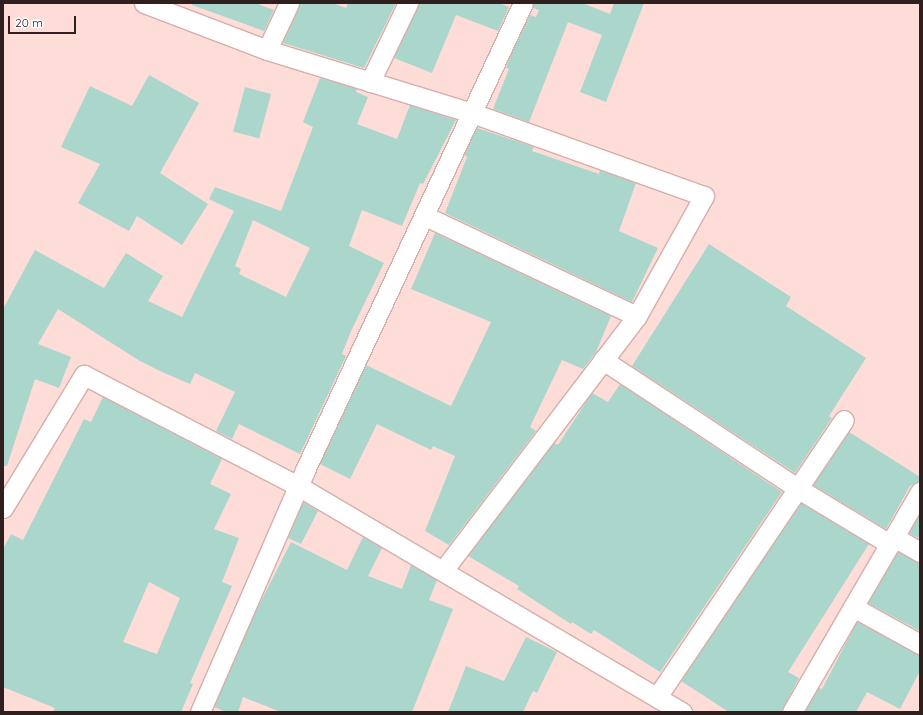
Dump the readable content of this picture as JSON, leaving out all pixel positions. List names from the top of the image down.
{
  "scale_bar": "20 m"
}
